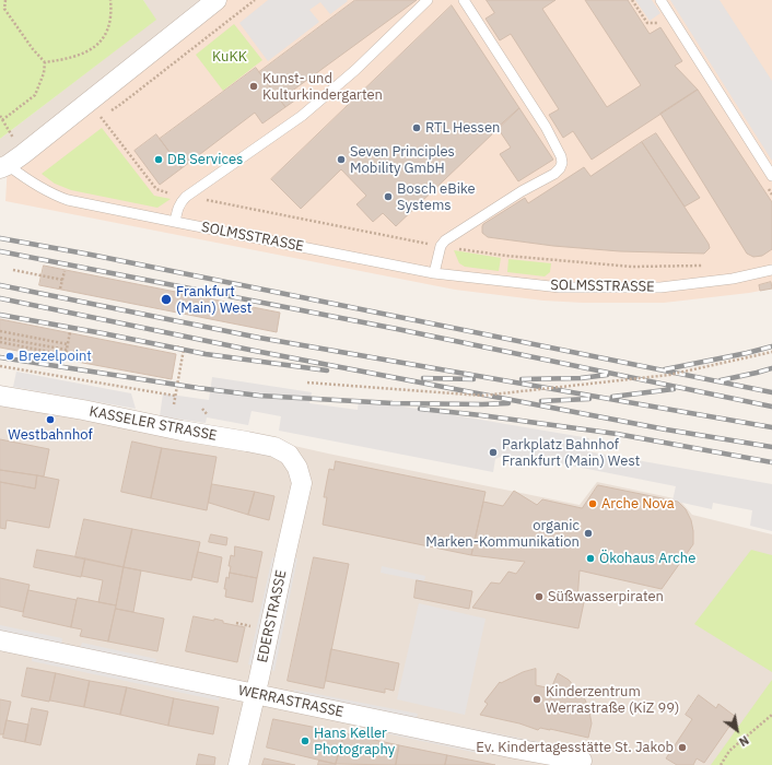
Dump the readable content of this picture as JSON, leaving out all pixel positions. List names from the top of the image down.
{
  "streets": {
    "street": [
      "SOLMSSTRASSE",
      "KASSELER STRASSE",
      "EDERSTRASSE",
      "WERRASTRASSE"
    ]
  },
  "crossings": [
    ["KASSELER STRASSE", "EDERSTRASSE"],
    ["EDERSTRASSE", "WERRASTRASSE"]
  ],
  "parks": ["KuKK"],
  "places": [
    "Kunst- und Kulturkindergarten",
    "RTL Hessen",
    "DB Services",
    "Seven Principles Mobility GmbH",
    "Bosch eBike Systems",
    "Frankfurt (Main) West",
    "Brezelpoint",
    "Westbahnhof",
    "Parkplatz Bahnhof Frankfurt (Main) West",
    "Arche Nova",
    "organic Marken-Kommunikation",
    "Ökohaus Arche",
    "Süßwasserpiraten",
    "Kinderzentrum Werrastraße (KiZ 99)",
    "Hans Keller Photography",
    "Ev. Kindertagesstätte St. Jakob"
  ],
  "north": "bottom right"
}
